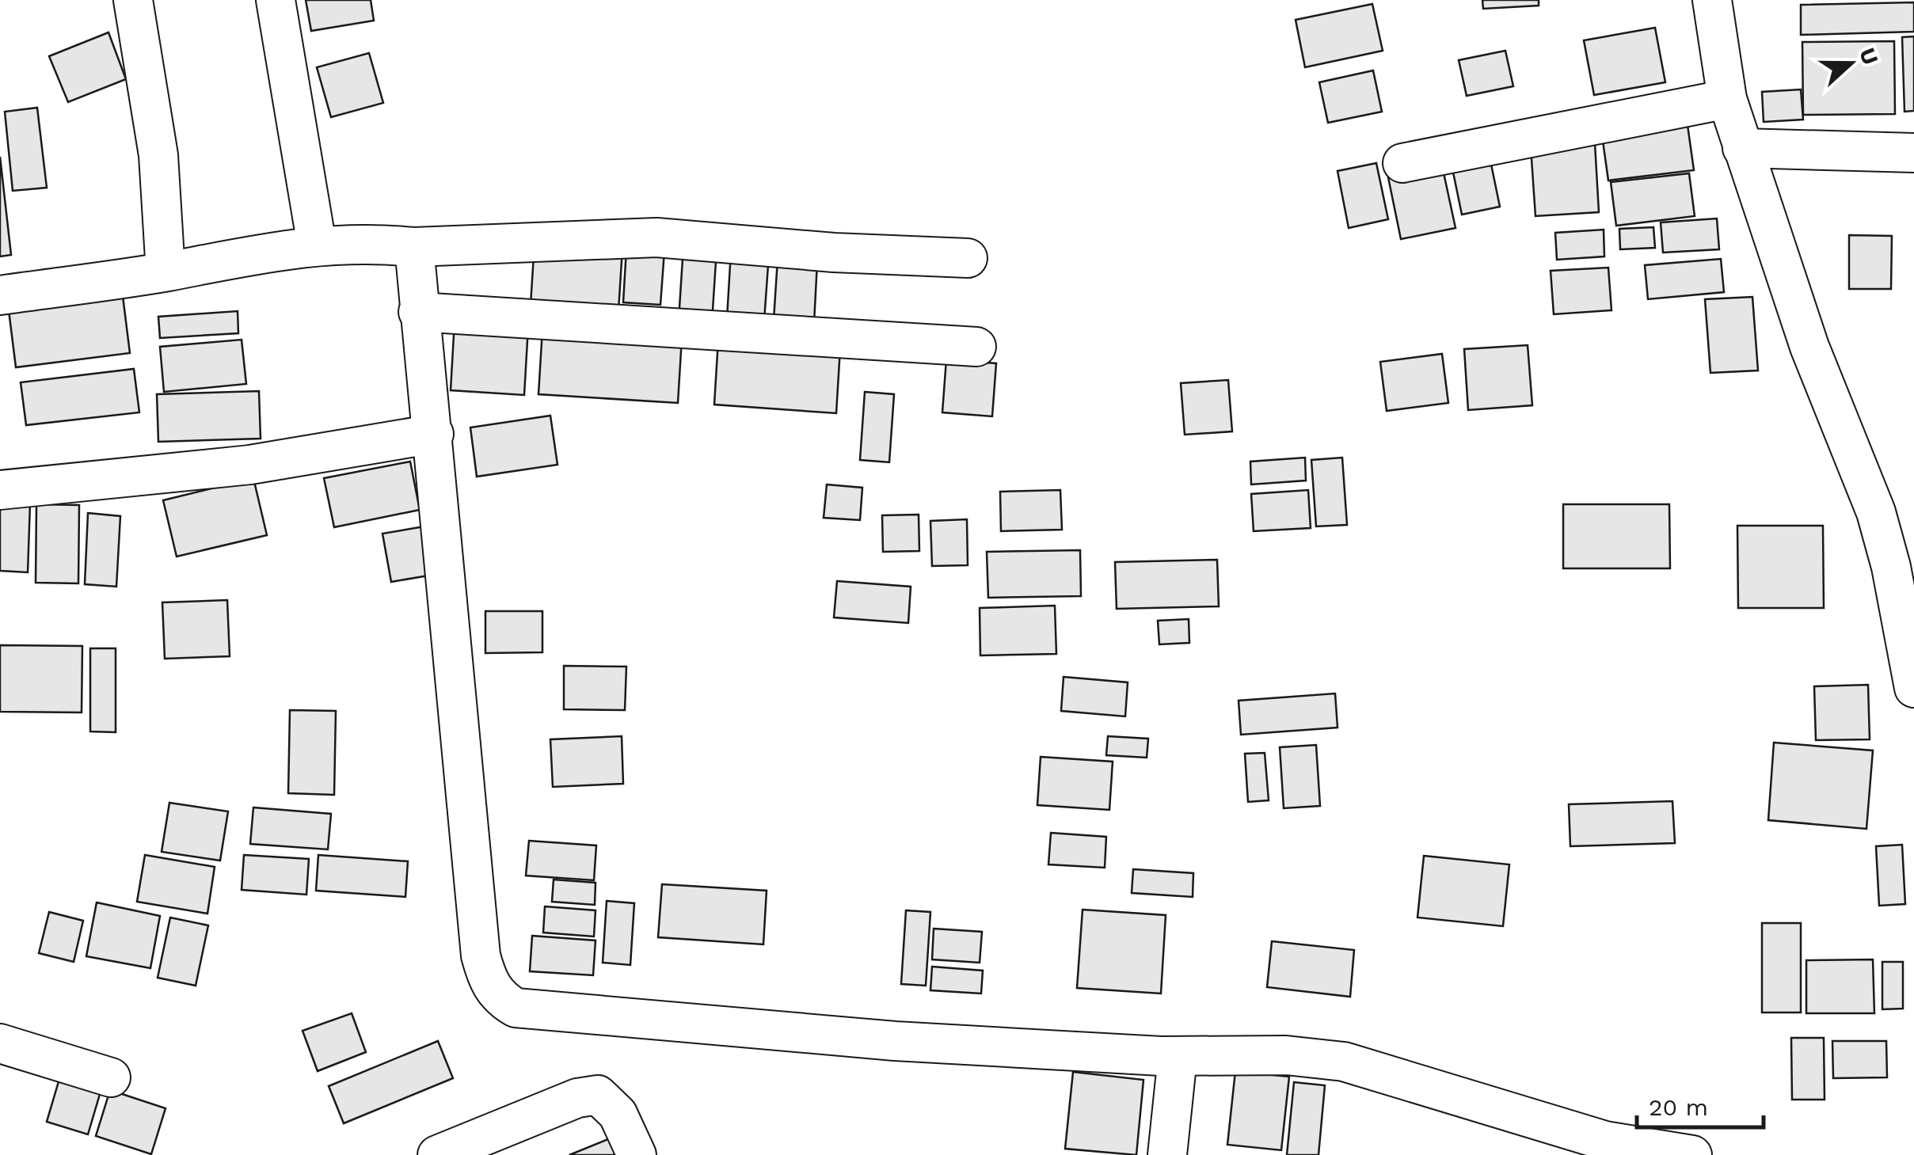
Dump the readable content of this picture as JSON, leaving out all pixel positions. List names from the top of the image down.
{
  "scale_bar": "20 m",
  "north": "right"
}
